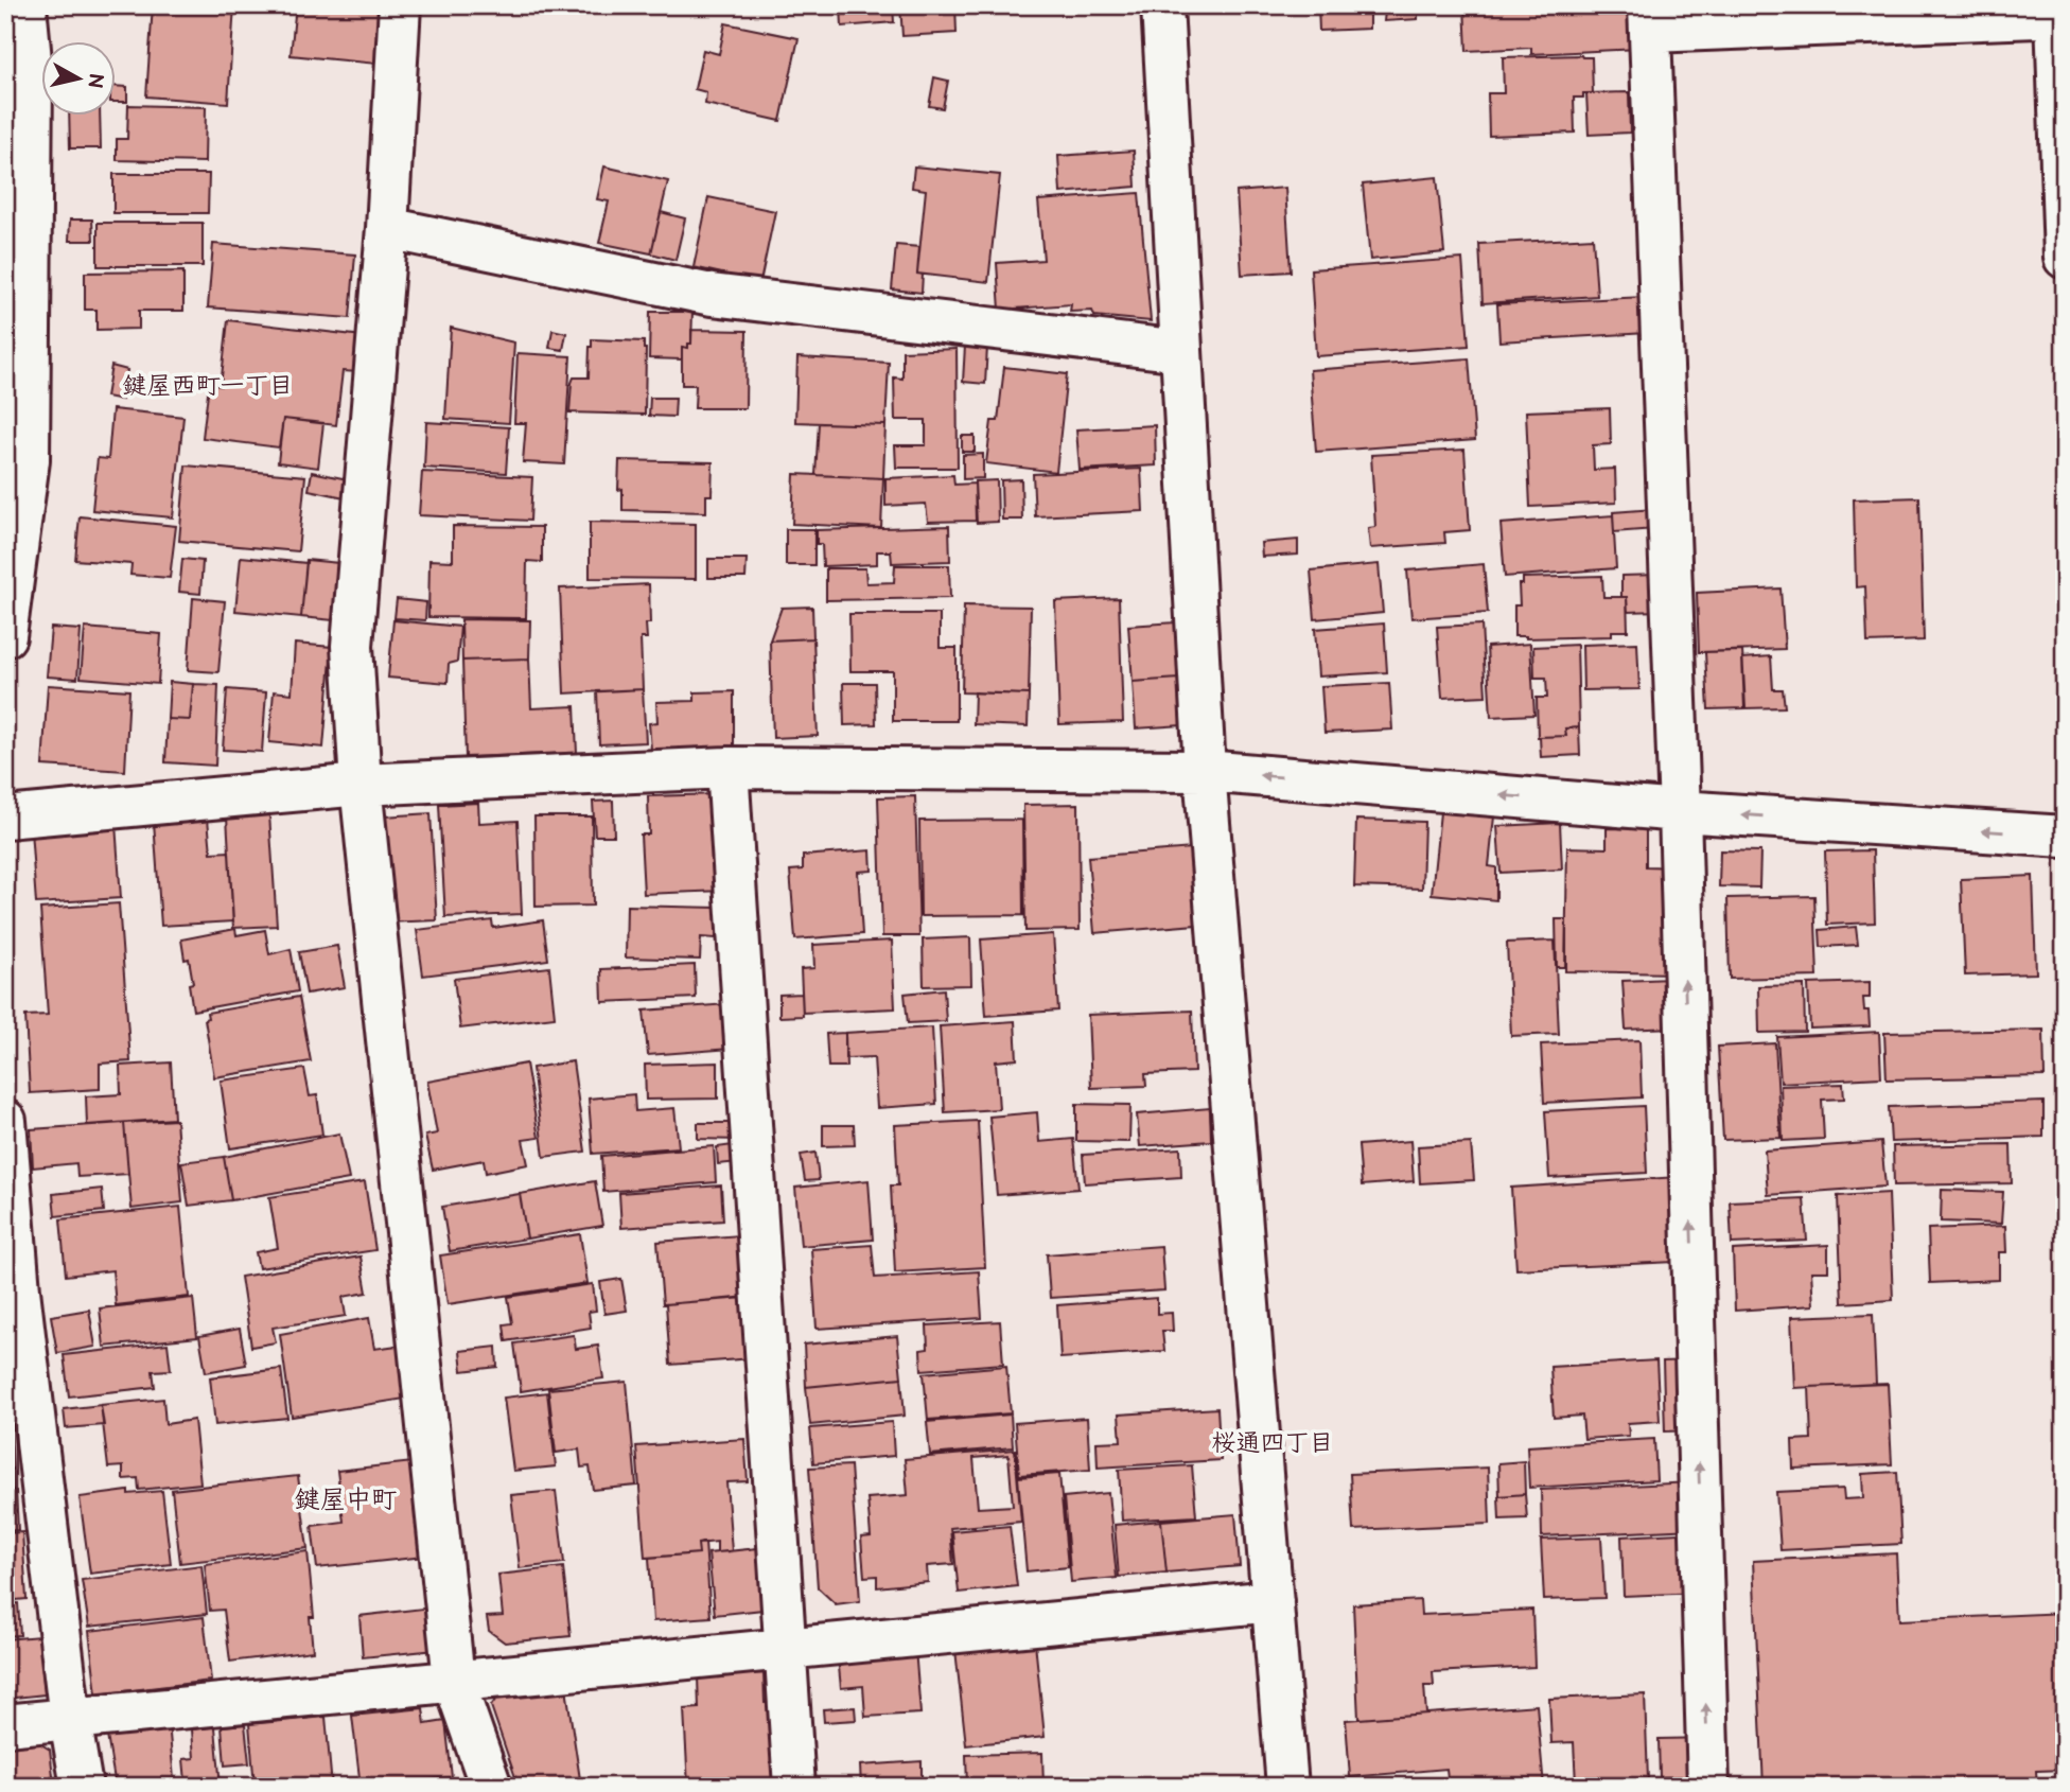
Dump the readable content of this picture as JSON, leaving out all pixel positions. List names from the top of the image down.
{
  "districts": ["鍵屋西町一丁目", "桜通四丁目", "鍵屋中町"],
  "north": "right"
}
